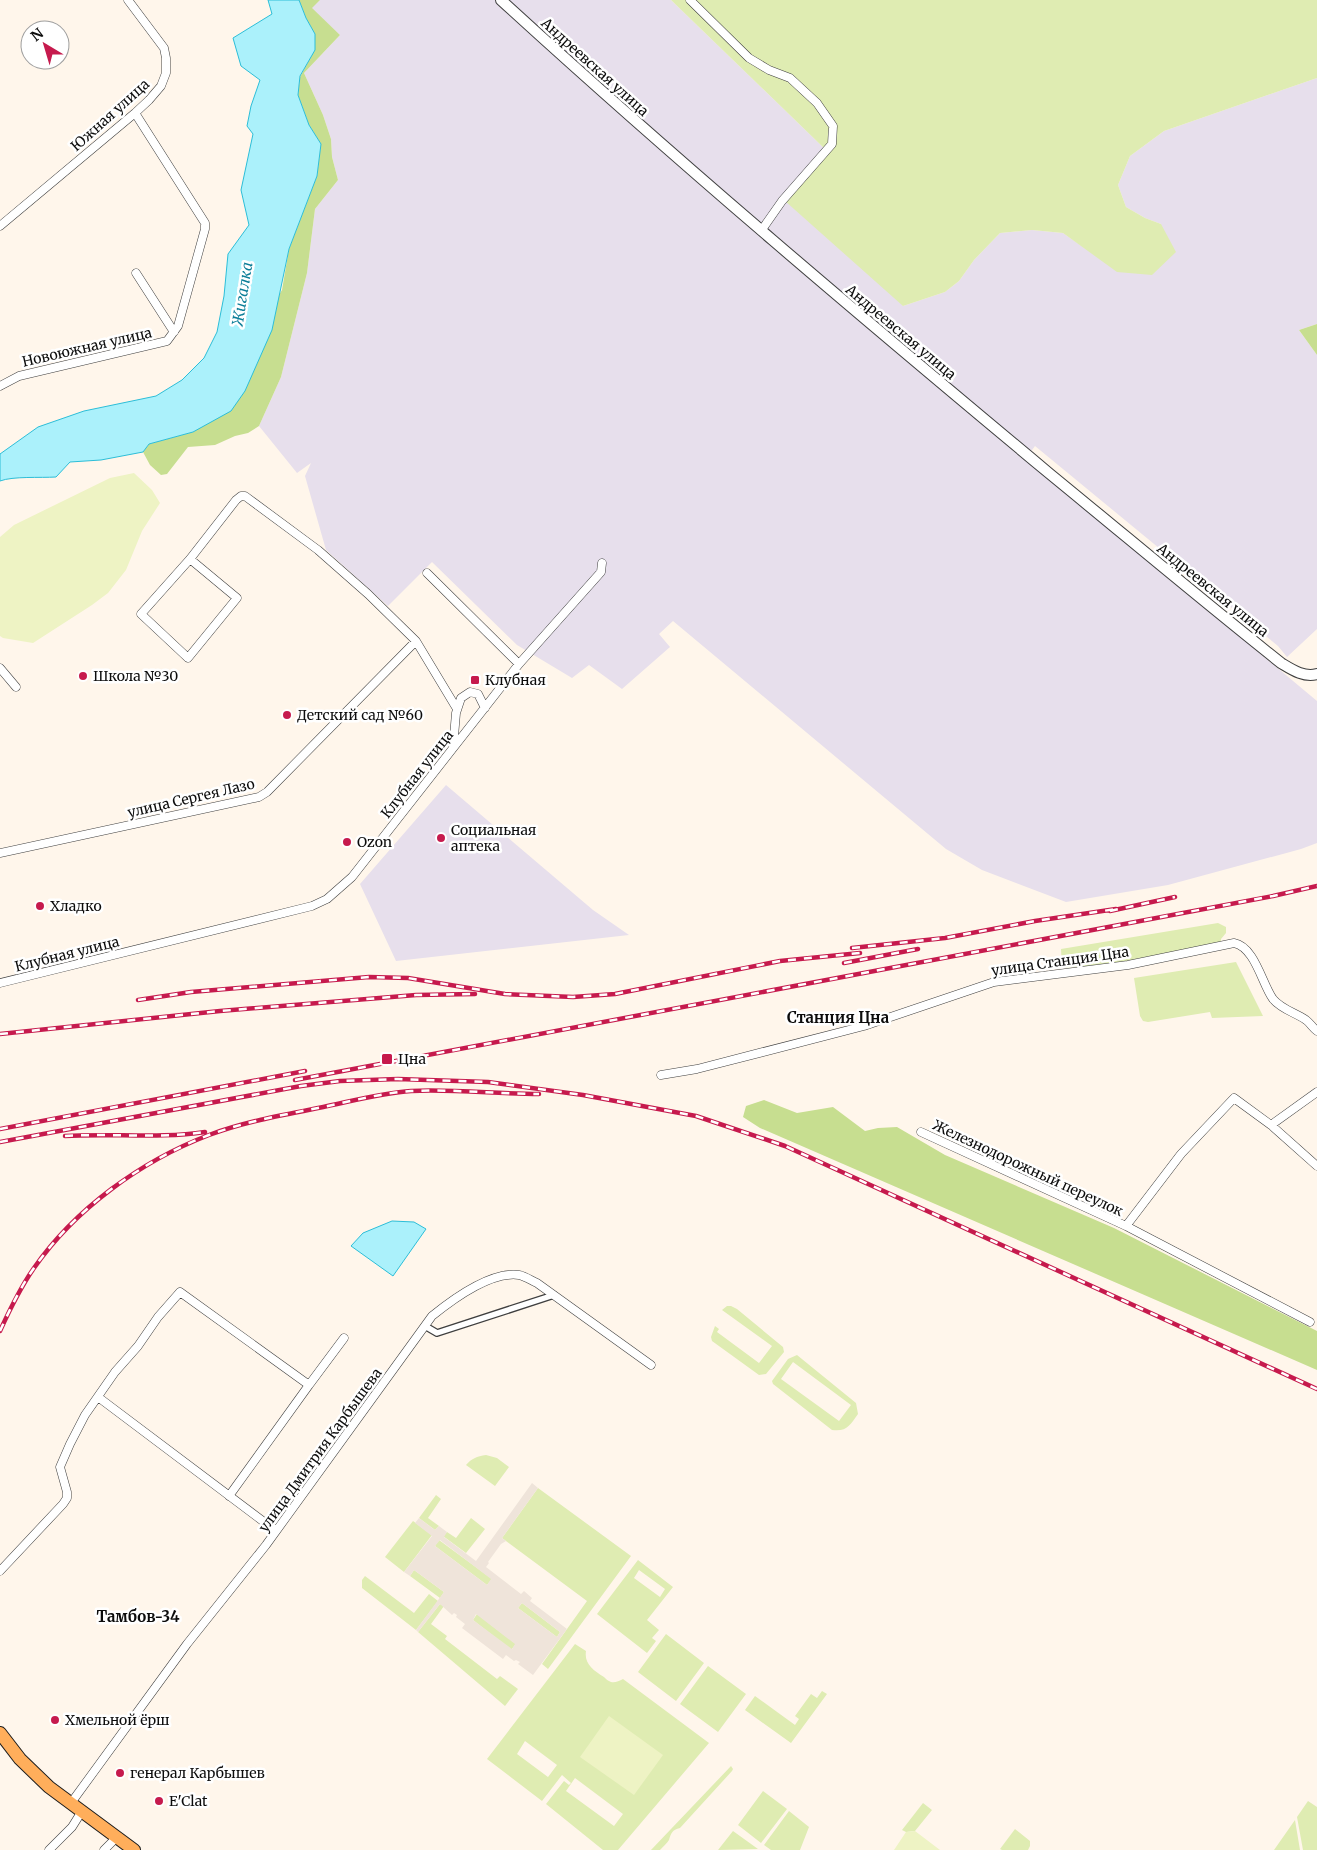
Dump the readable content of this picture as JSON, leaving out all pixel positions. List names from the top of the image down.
{
  "streets": {
    "street": [
      "Андреевская улица",
      "Южная улица",
      "Новоюжная улица",
      "Клубная улица",
      "улица Сергея Лазо",
      "улица Станция Цна",
      "Железнодорожный переулок",
      "улица Дмитрия Карбышева"
    ]
  },
  "districts": ["Станция Цна", "Тамбов-34"],
  "water": ["Жигалка"],
  "places": {
    "other": [
      "Школа №30",
      "Детский сад №60",
      "Социальная аптека",
      "Ozon",
      "Хладко",
      "Хмельной ёрш",
      "генерал Карбышев",
      "E'Clat"
    ],
    "transit": ["Клубная", "Цна"]
  },
  "north": "top left"
}
